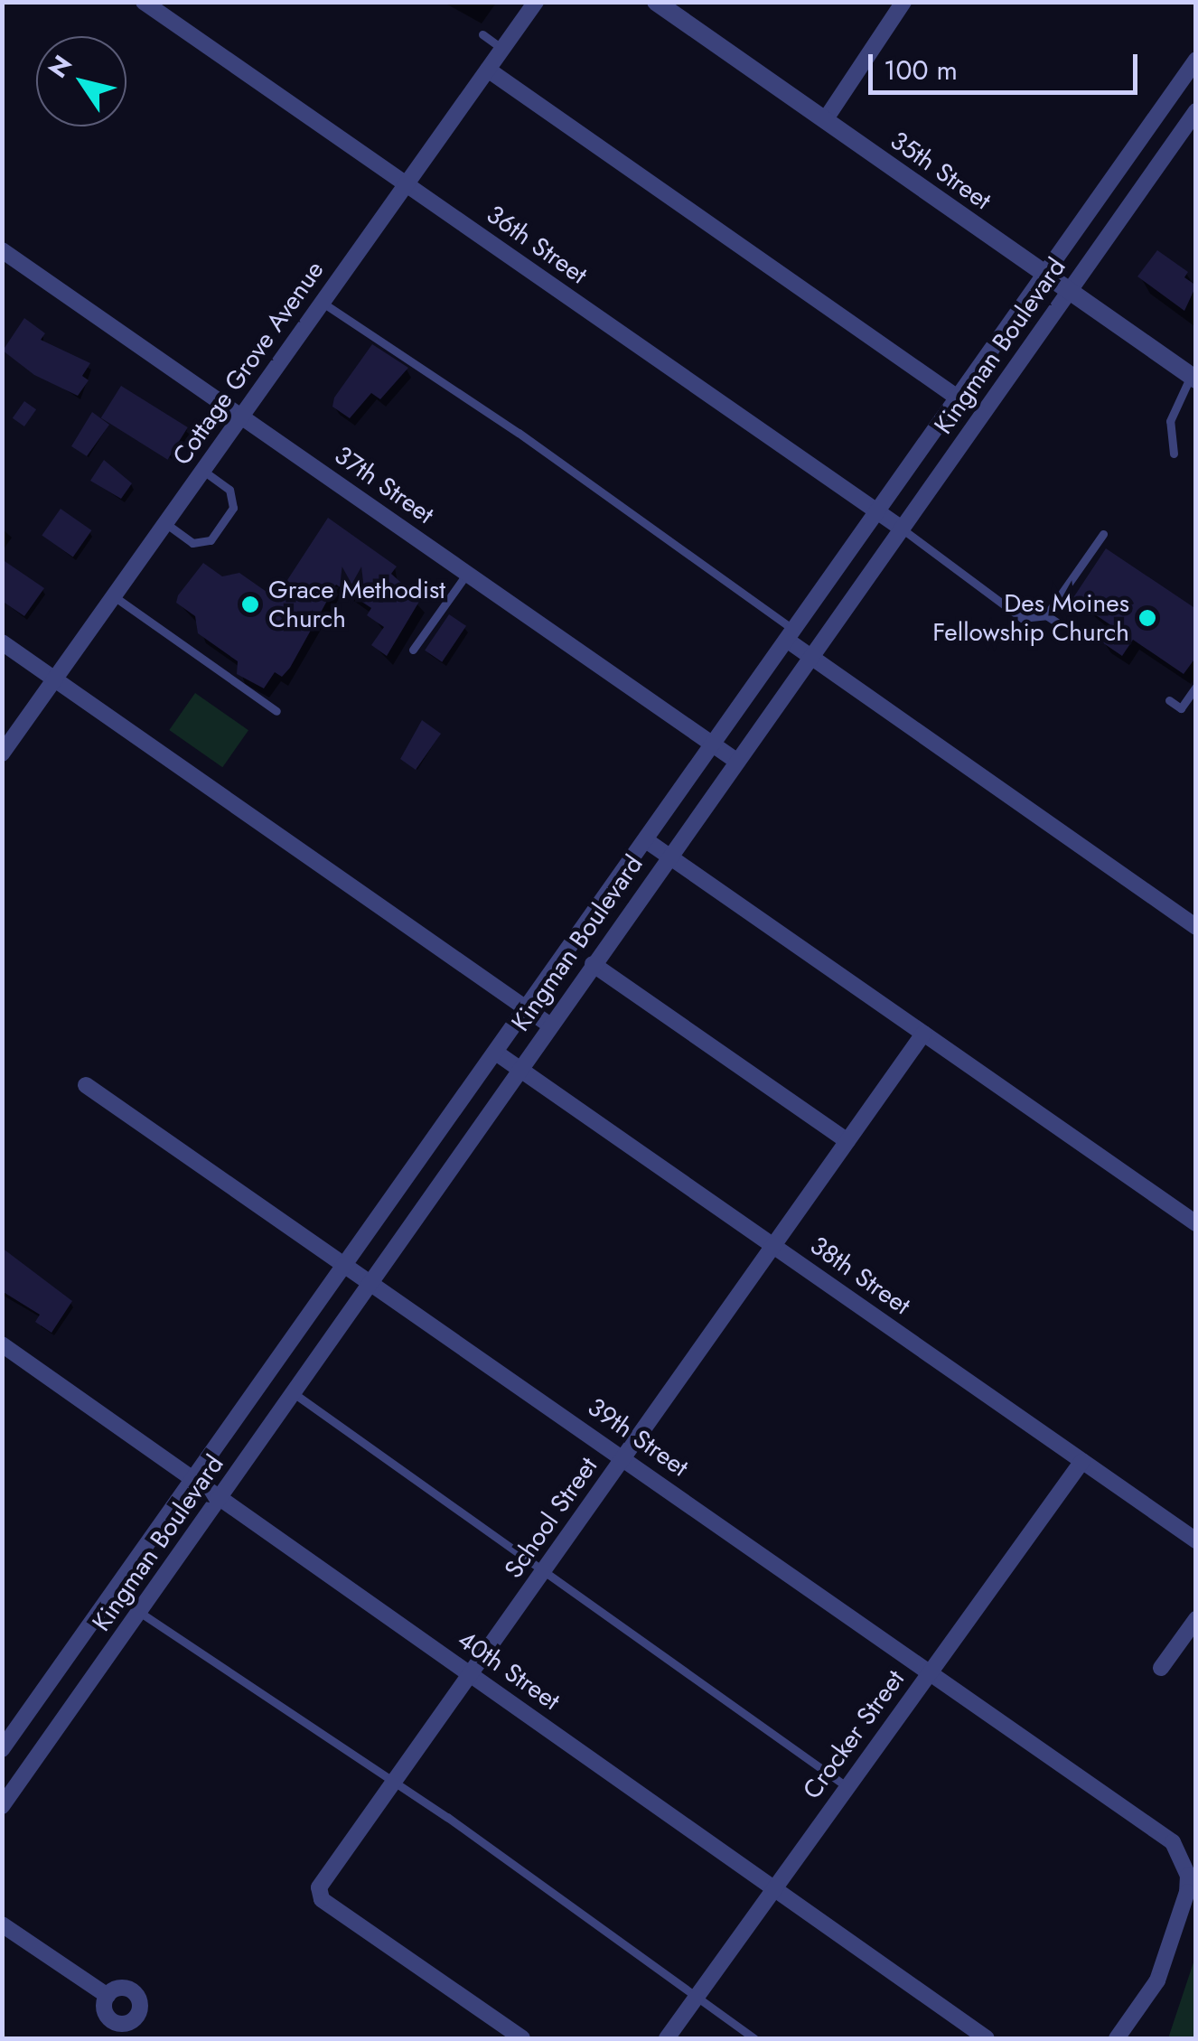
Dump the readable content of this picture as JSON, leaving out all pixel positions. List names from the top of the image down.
{
  "streets": {
    "street": [
      "35th Street",
      "36th Street",
      "Kingman Boulevard",
      "Cottage Grove Avenue",
      "37th Street",
      "38th Street",
      "39th Street",
      "School Street",
      "40th Street",
      "Crocker Street"
    ]
  },
  "crossings": [
    ["35th Street", "Kingman Boulevard"],
    ["36th Street", "Kingman Boulevard"],
    ["36th Street", "Cottage Grove Avenue"],
    ["Kingman Boulevard", "37th Street"],
    ["Kingman Boulevard", "38th Street"],
    ["Kingman Boulevard", "39th Street"],
    ["Kingman Boulevard", "40th Street"],
    ["Cottage Grove Avenue", "37th Street"],
    ["38th Street", "School Street"],
    ["38th Street", "Crocker Street"],
    ["39th Street", "School Street"],
    ["39th Street", "Crocker Street"],
    ["School Street", "40th Street"],
    ["40th Street", "Crocker Street"]
  ],
  "places": ["Grace Methodist Church", "Des Moines Fellowship Church"],
  "scale_bar": "100 m",
  "north": "top left"
}
